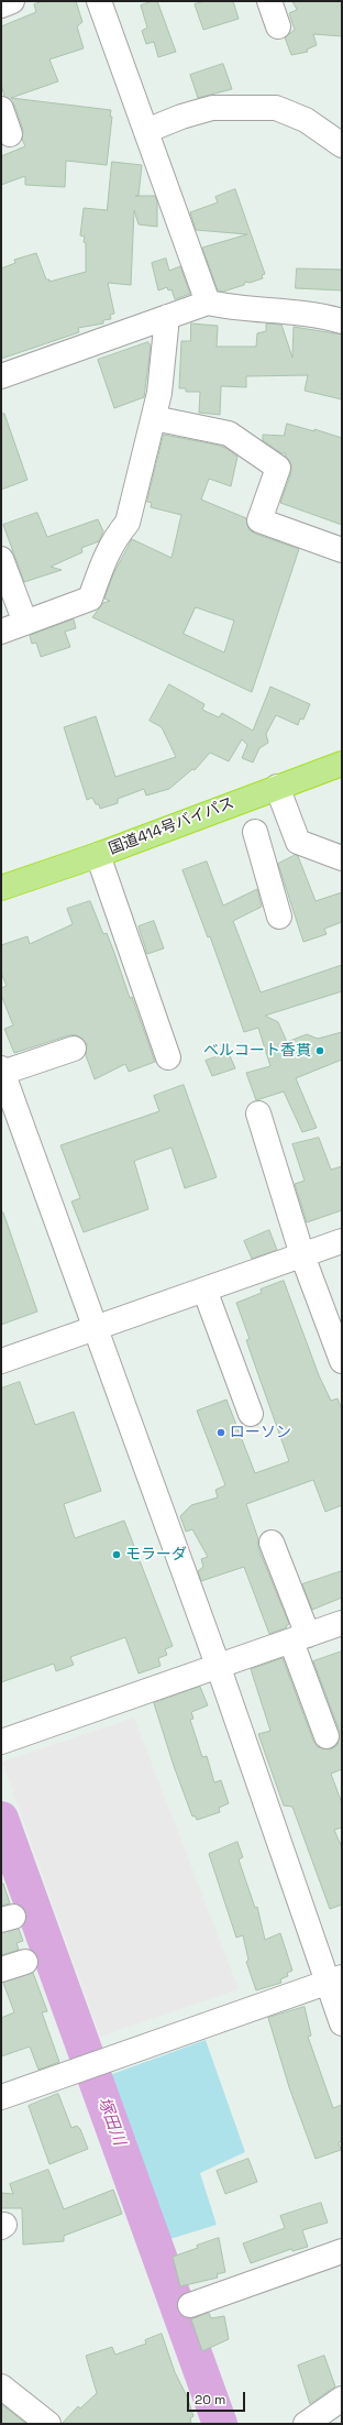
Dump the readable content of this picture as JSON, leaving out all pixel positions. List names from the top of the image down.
{
  "streets": {
    "highway": ["国道414号バイパス"]
  },
  "water": ["塚田川"],
  "places": ["ベルコート香貫", "ローソン", "モラーダ"],
  "scale_bar": "20 m"
}
